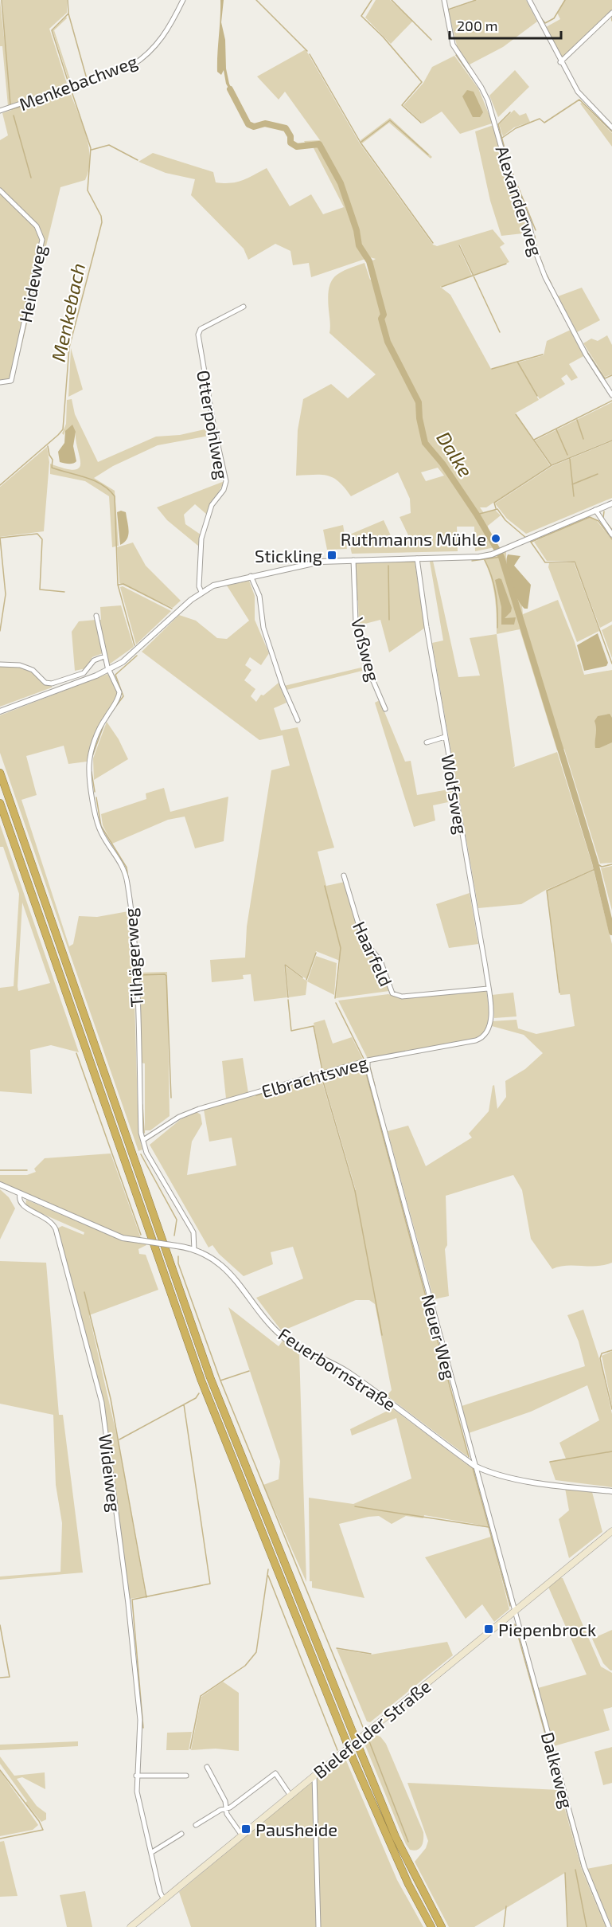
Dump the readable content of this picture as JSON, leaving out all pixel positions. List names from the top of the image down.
{
  "streets": {
    "main road": ["Bielefelder Straße"],
    "street": [
      "Menkebachweg",
      "Alexanderweg",
      "Heideweg",
      "Otterpohlweg",
      "Voßweg",
      "Wolfsweg",
      "Haarfeld",
      "Tilhägerweg",
      "Elbrachtsweg",
      "Neuer Weg",
      "Feuerbornstraße",
      "Wideiweg",
      "Dalkeweg"
    ]
  },
  "crossings": [
    ["Wolfsweg", "Haarfeld"],
    ["Wolfsweg", "Elbrachtsweg"],
    ["Tilhägerweg", "Elbrachtsweg"],
    ["Tilhägerweg", "Feuerbornstraße"],
    ["Elbrachtsweg", "Neuer Weg"],
    ["Neuer Weg", "Feuerbornstraße"],
    ["Neuer Weg", "Bielefelder Straße"],
    ["Neuer Weg", "Dalkeweg"],
    ["Feuerbornstraße", "Wideiweg"],
    ["Wideiweg", "Bielefelder Straße"],
    ["Bielefelder Straße", "Dalkeweg"]
  ],
  "water": ["Menkebach", "Dalke"],
  "places": {
    "other": ["Ruthmanns Mühle"],
    "transit": ["Stickling", "Piepenbrock", "Pausheide"]
  },
  "scale_bar": "200 m"
}
